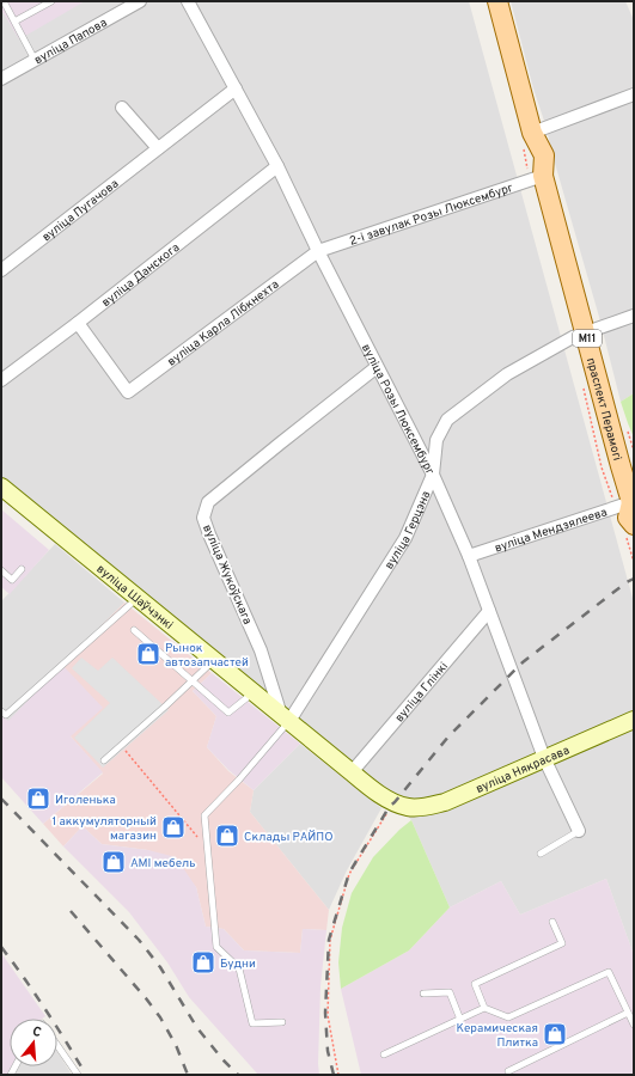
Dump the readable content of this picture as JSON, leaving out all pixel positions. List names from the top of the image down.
{
  "streets": {
    "main road": [
      "М11",
      "праспект Перамогі",
      "вуліца Шаўчэнкі",
      "вуліца Някрасава"
    ],
    "street": [
      "вуліца Папова",
      "вуліца Пугачова",
      "2-і завулак Розы Люксембург",
      "вуліца Данскога",
      "вуліца Карла Лібкнехта",
      "вуліца Розы Люксембург",
      "вуліца Герцэна",
      "вуліца Мендзялеева",
      "вуліца Жукоўскага",
      "вуліца Глінкі"
    ]
  },
  "crossings": [
    ["вуліца Пугачова", "вуліца Розы Люксембург"],
    ["2-і завулак Розы Люксембург", "вуліца Карла Лібкнехта"],
    ["2-і завулак Розы Люксембург", "праспект Перамогі"],
    ["2-і завулак Розы Люксембург", "вуліца Розы Люксембург"],
    ["вуліца Данскога", "вуліца Карла Лібкнехта"],
    ["вуліца Данскога", "вуліца Розы Люксембург"],
    ["вуліца Карла Лібкнехта", "вуліца Розы Люксембург"],
    ["праспект Перамогі", "вуліца Герцэна"],
    ["праспект Перамогі", "вуліца Мендзялеева"],
    ["вуліца Розы Люксембург", "вуліца Герцэна"],
    ["вуліца Розы Люксембург", "вуліца Мендзялеева"],
    ["вуліца Розы Люксембург", "вуліца Жукоўскага"],
    ["вуліца Розы Люксембург", "вуліца Глінкі"],
    ["вуліца Розы Люксембург", "вуліца Някрасава"],
    ["вуліца Герцэна", "вуліца Жукоўскага"],
    ["вуліца Герцэна", "вуліца Шаўчэнкі"],
    ["вуліца Жукоўскага", "вуліца Шаўчэнкі"],
    ["вуліца Шаўчэнкі", "вуліца Глінкі"],
    ["вуліца Шаўчэнкі", "вуліца Някрасава"]
  ],
  "places": {
    "shop": [
      "Рынок автозапчастей",
      "Иголенька",
      "1 аккумуляторный магазин",
      "Склады РАЙПО",
      "AMI мебель",
      "Будни",
      "Керамическая Плитка"
    ]
  },
  "north": "top"
}
